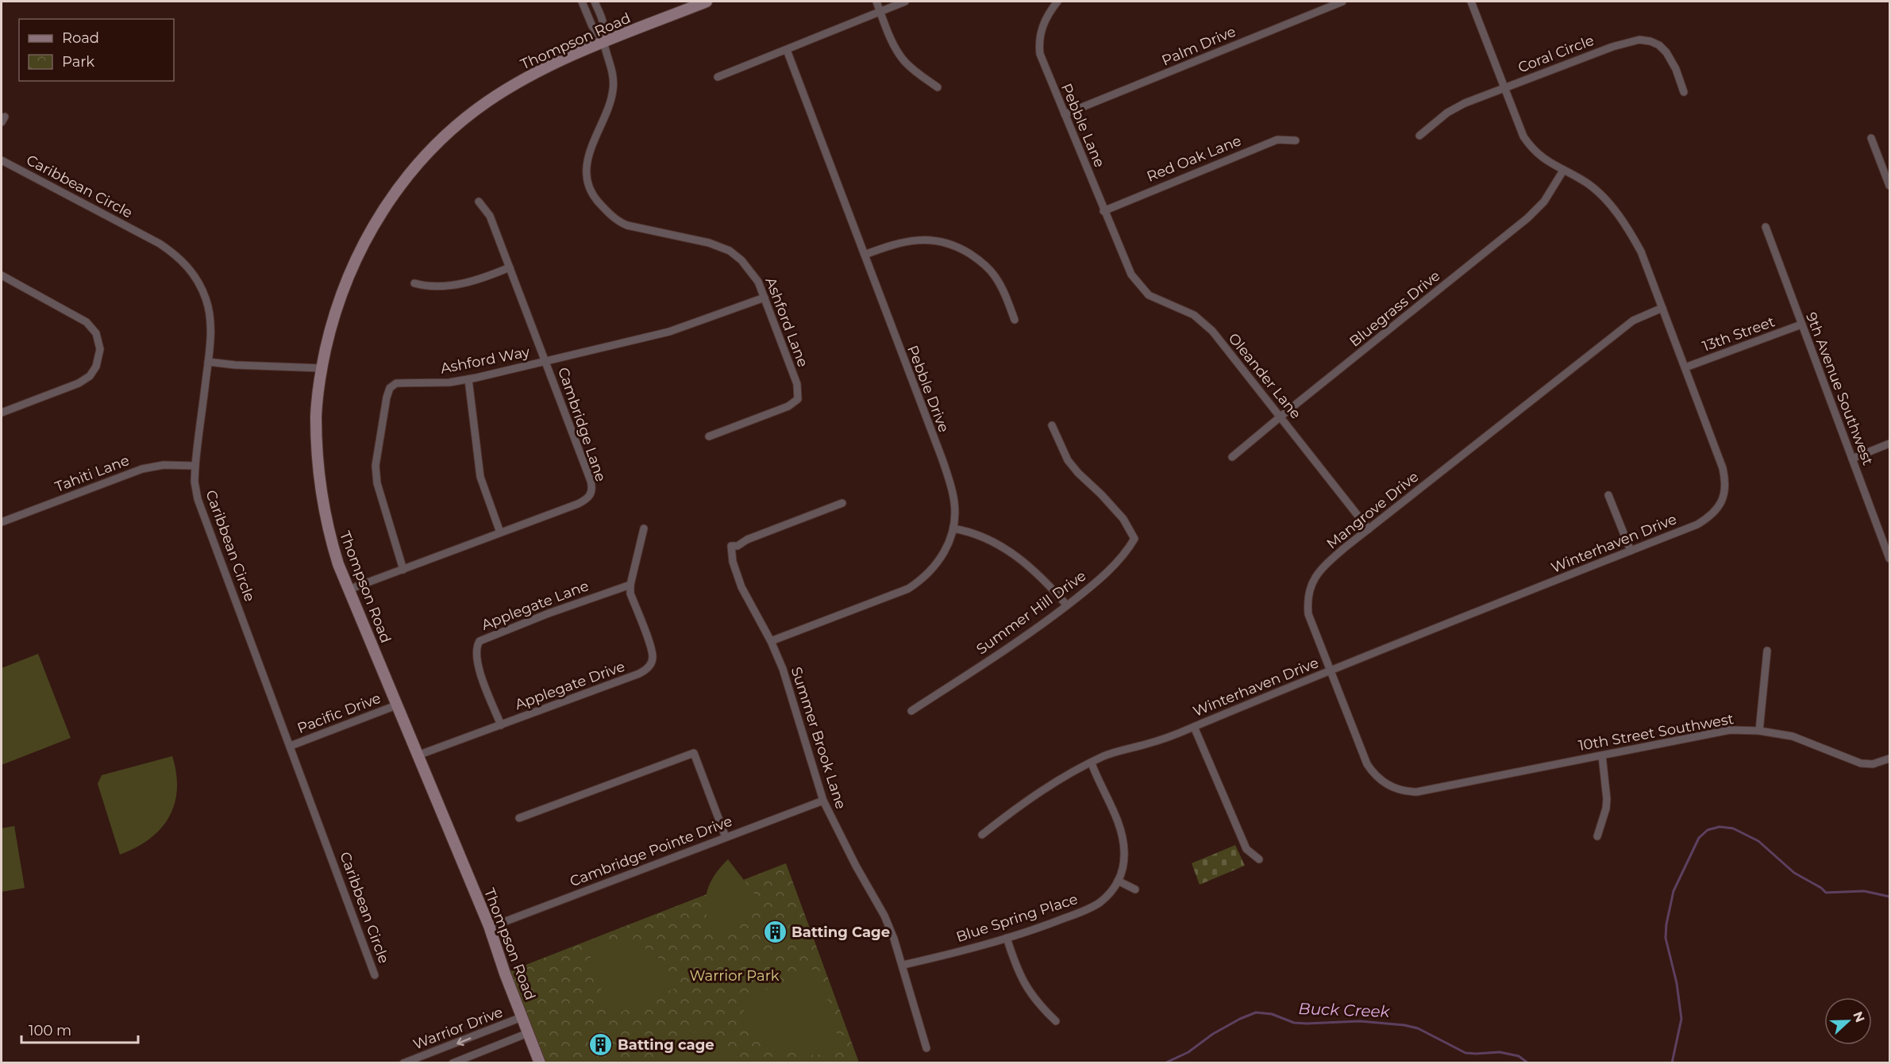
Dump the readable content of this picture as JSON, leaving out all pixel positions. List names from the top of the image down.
{
  "streets": {
    "street": [
      "Thompson Road",
      "Palm Drive",
      "Coral Circle",
      "Pebble Lane",
      "Red Oak Lane",
      "Caribbean Circle",
      "Bluegrass Drive",
      "Ashford Lane",
      "13th Street",
      "Ashford Way",
      "Oleander Lane",
      "Pebble Drive",
      "9th Avenue Southwest",
      "Cambridge Lane",
      "Tahiti Lane",
      "Mangrove Drive",
      "Winterhaven Drive",
      "Applegate Lane",
      "Summer Hill Drive",
      "Applegate Drive",
      "Pacific Drive",
      "10th Street Southwest",
      "Summer Brook Lane",
      "Cambridge Pointe Drive",
      "Blue Spring Place",
      "Warrior Drive"
    ]
  },
  "crossings": [
    ["Thompson Road", "Ashford Lane"],
    ["Thompson Road", "Cambridge Lane"],
    ["Thompson Road", "Applegate Drive"],
    ["Thompson Road", "Pacific Drive"],
    ["Thompson Road", "Cambridge Pointe Drive"],
    ["Thompson Road", "Warrior Drive"],
    ["Palm Drive", "Pebble Lane"],
    ["Coral Circle", "Winterhaven Drive"],
    ["Pebble Lane", "Red Oak Lane"],
    ["Pebble Lane", "Oleander Lane"],
    ["Caribbean Circle", "Tahiti Lane"],
    ["Caribbean Circle", "Pacific Drive"],
    ["Bluegrass Drive", "Oleander Lane"],
    ["Bluegrass Drive", "Winterhaven Drive"],
    ["Ashford Lane", "Ashford Way"],
    ["13th Street", "9th Avenue Southwest"],
    ["13th Street", "Winterhaven Drive"],
    ["Ashford Way", "Cambridge Lane"],
    ["Oleander Lane", "Mangrove Drive"],
    ["Pebble Drive", "Summer Brook Lane"],
    ["Mangrove Drive", "Winterhaven Drive"],
    ["Mangrove Drive", "10th Street Southwest"],
    ["Winterhaven Drive", "Blue Spring Place"],
    ["Applegate Lane", "Applegate Drive"],
    ["Summer Brook Lane", "Cambridge Pointe Drive"],
    ["Summer Brook Lane", "Blue Spring Place"]
  ],
  "water": ["Buck Creek"],
  "parks": ["Warrior Park"],
  "places": {
    "building": ["Batting Cage", "Batting cage"]
  },
  "legend": ["Road", "Park"],
  "scale_bar": "100 m",
  "north": "right"
}
